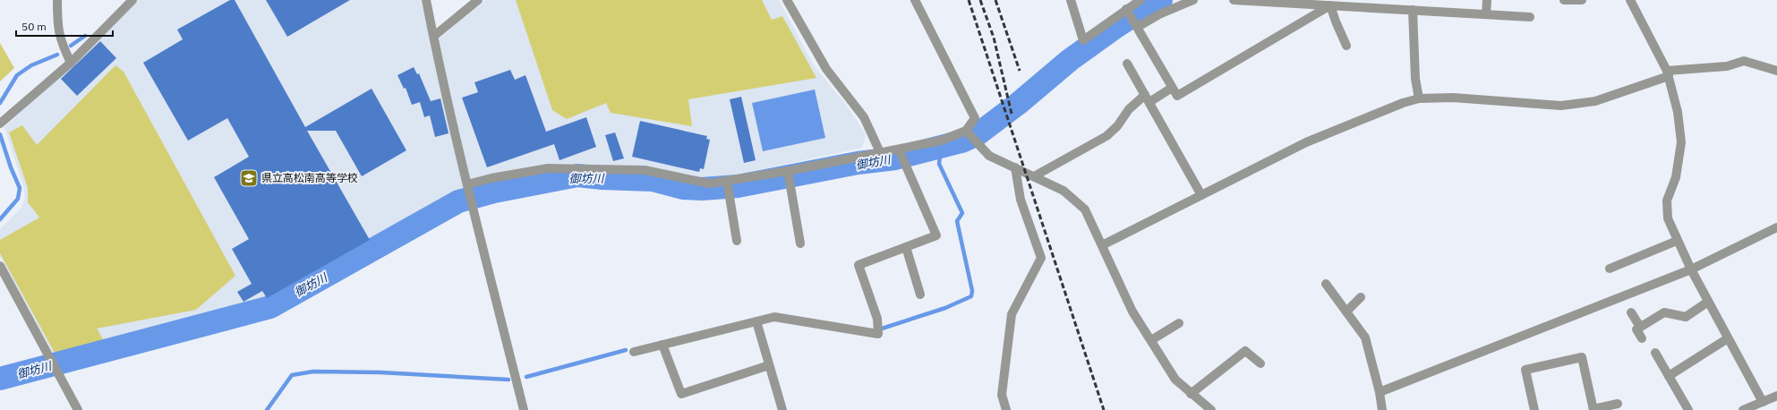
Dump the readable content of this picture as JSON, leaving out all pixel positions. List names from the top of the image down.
{
  "water": ["御坊川"],
  "places": {
    "school or university": ["県立高松南高等学校"]
  },
  "scale_bar": "50 m"
}
